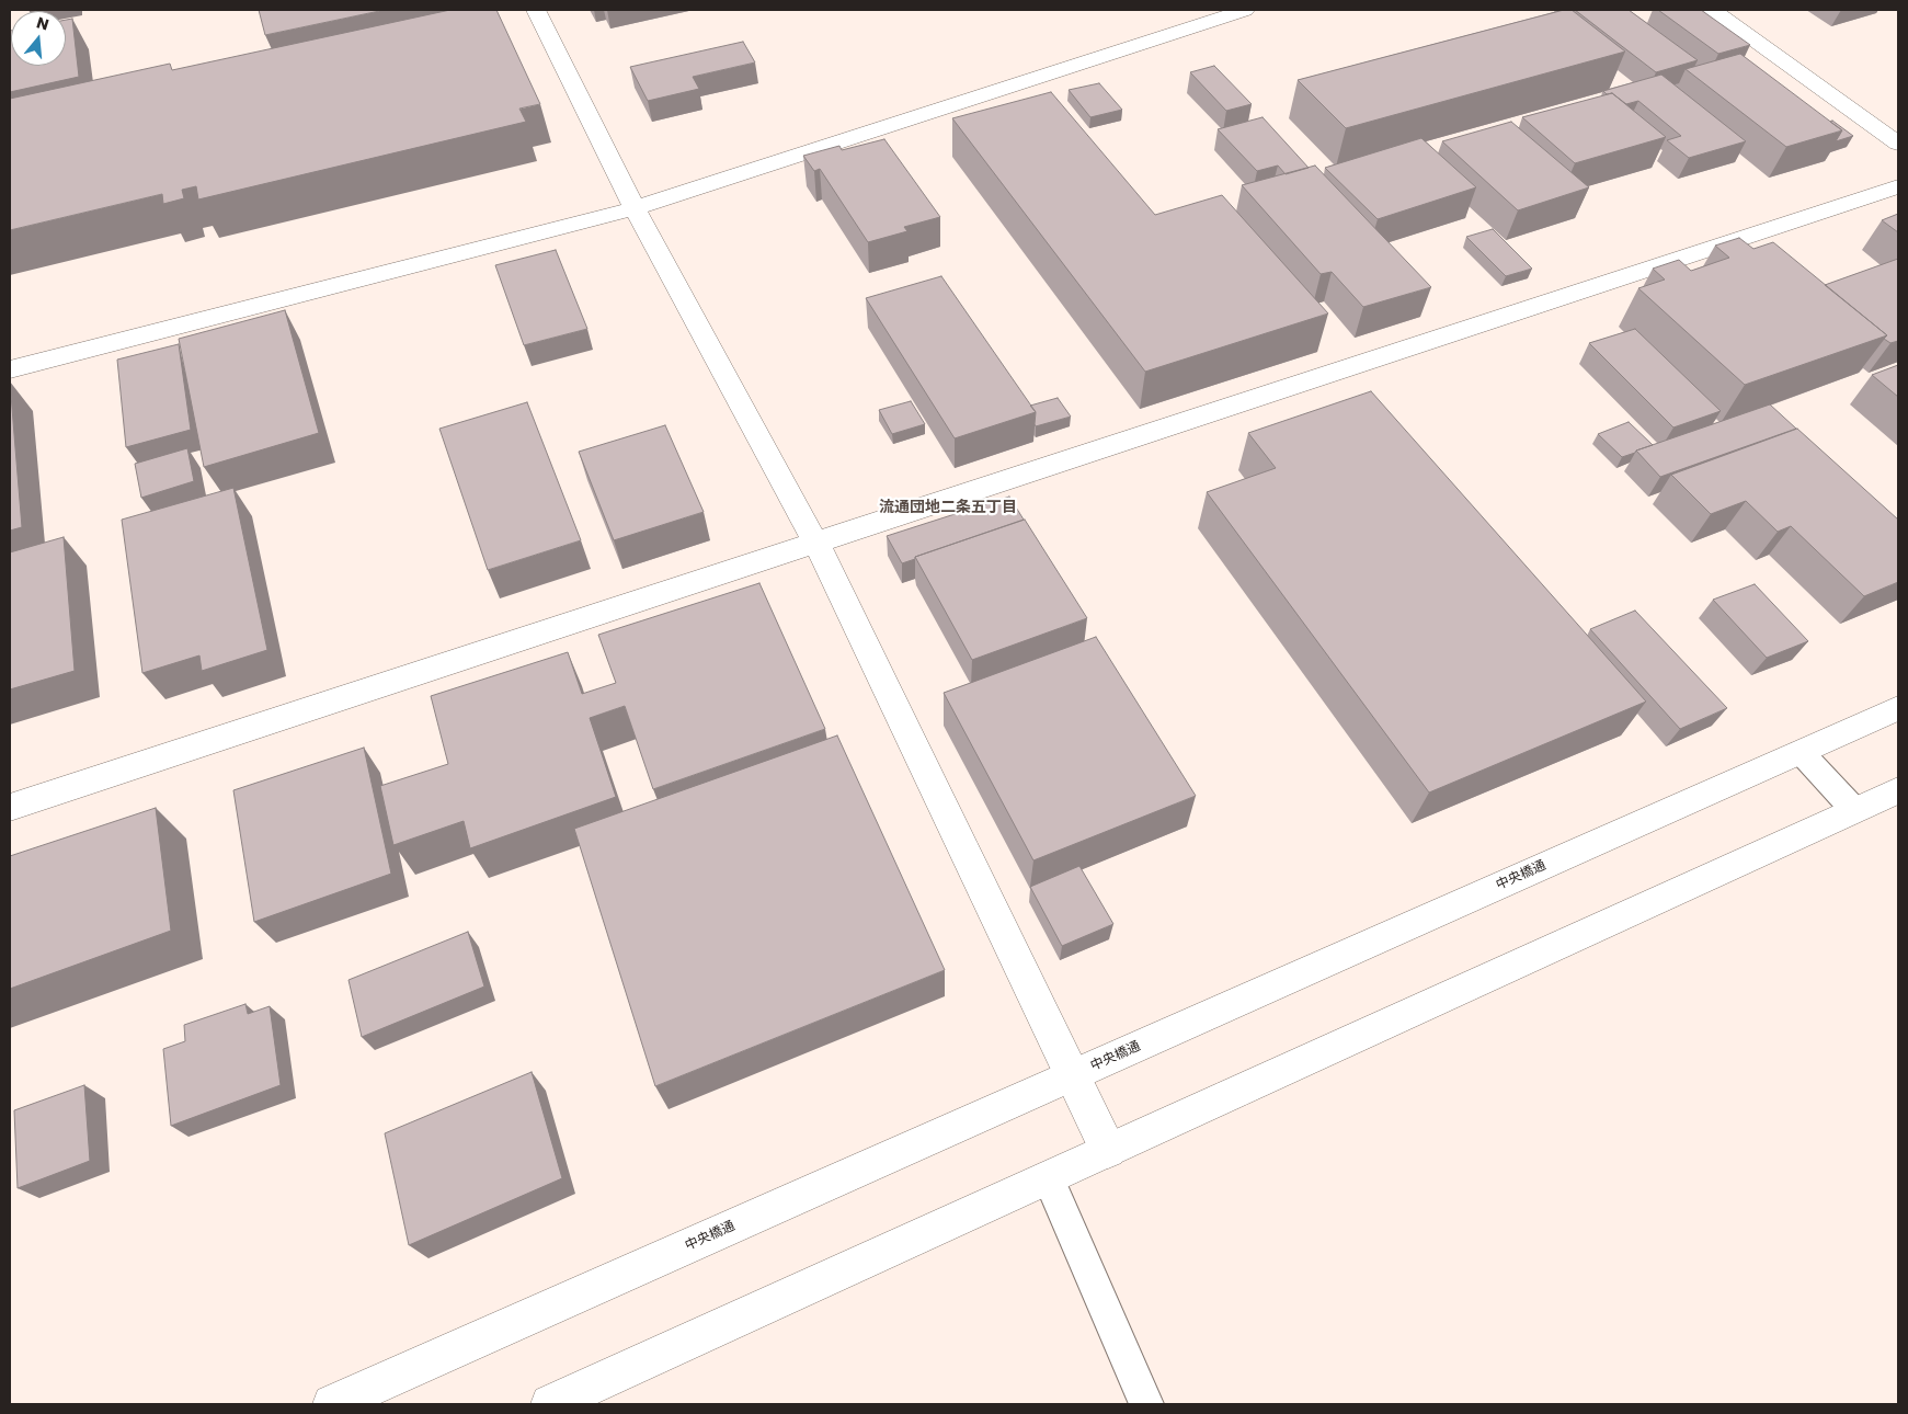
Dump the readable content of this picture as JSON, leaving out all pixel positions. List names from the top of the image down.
{
  "streets": {
    "street": ["中央橋通"]
  },
  "districts": ["流通団地二条五丁目"],
  "north": "top"
}
